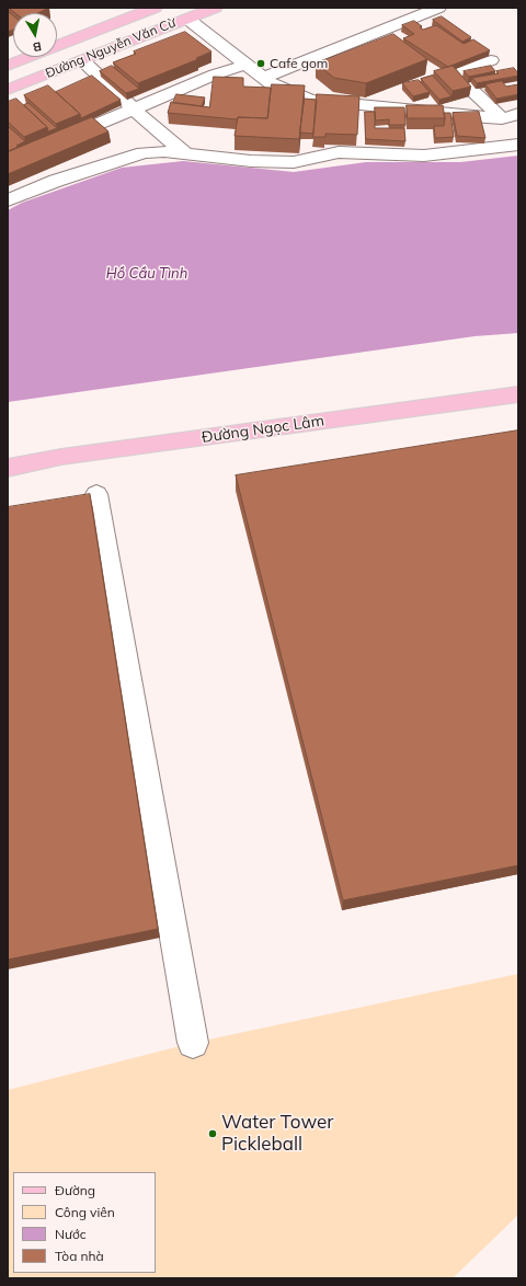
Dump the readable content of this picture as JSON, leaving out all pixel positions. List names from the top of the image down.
{
  "streets": {
    "main road": ["Đường Nguyễn Văn Cừ", "Đường Ngọc Lâm"]
  },
  "water": ["Hồ Cầu Tình"],
  "places": ["Cafe gom", "Water Tower Pickleball"],
  "legend": [
    "Đường",
    "Công viên",
    "Nước",
    "Tòa nhà"
  ],
  "north": "bottom"
}
